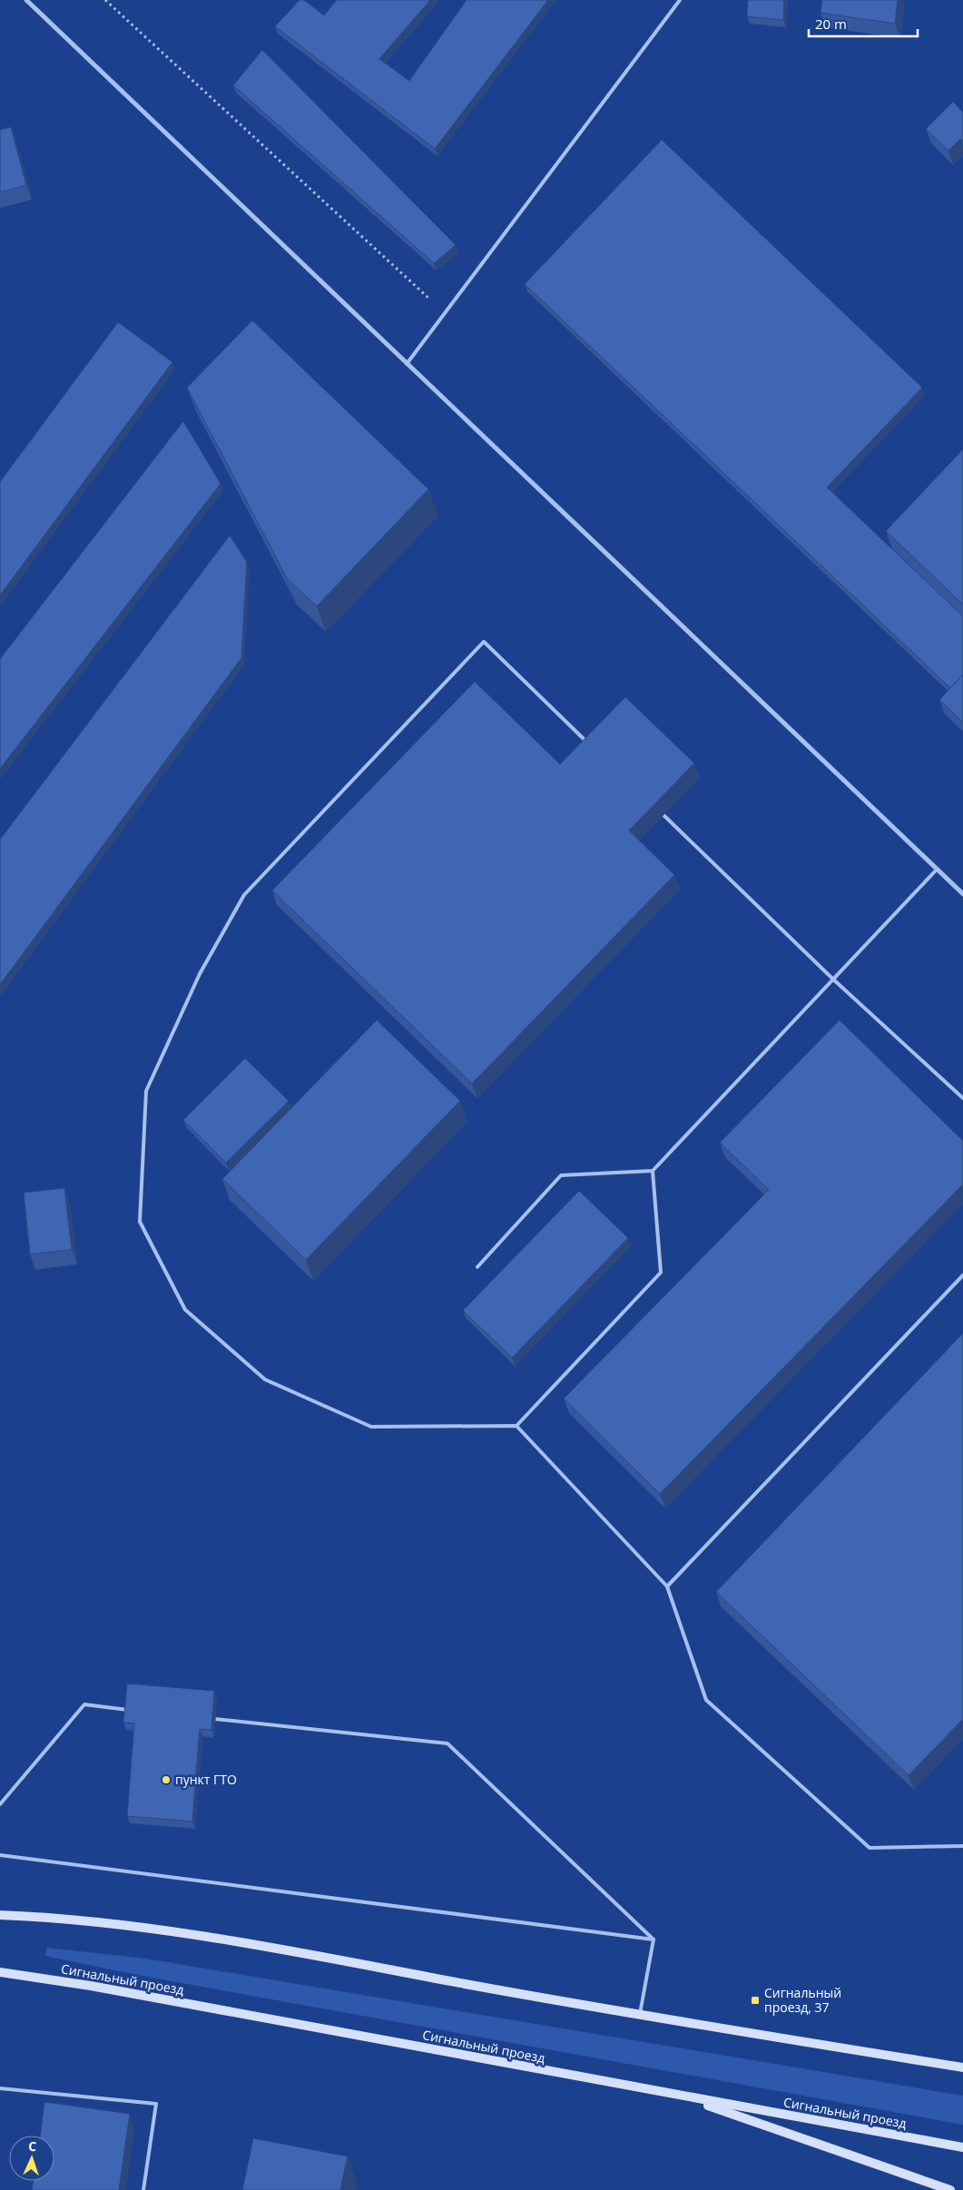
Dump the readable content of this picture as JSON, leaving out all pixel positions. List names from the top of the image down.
{
  "streets": {
    "main road": ["Сигнальный проезд"]
  },
  "places": {
    "other": ["пункт ГТО"],
    "transit": ["Сигнальный проезд, 37"]
  },
  "scale_bar": "20 m",
  "north": "top"
}
